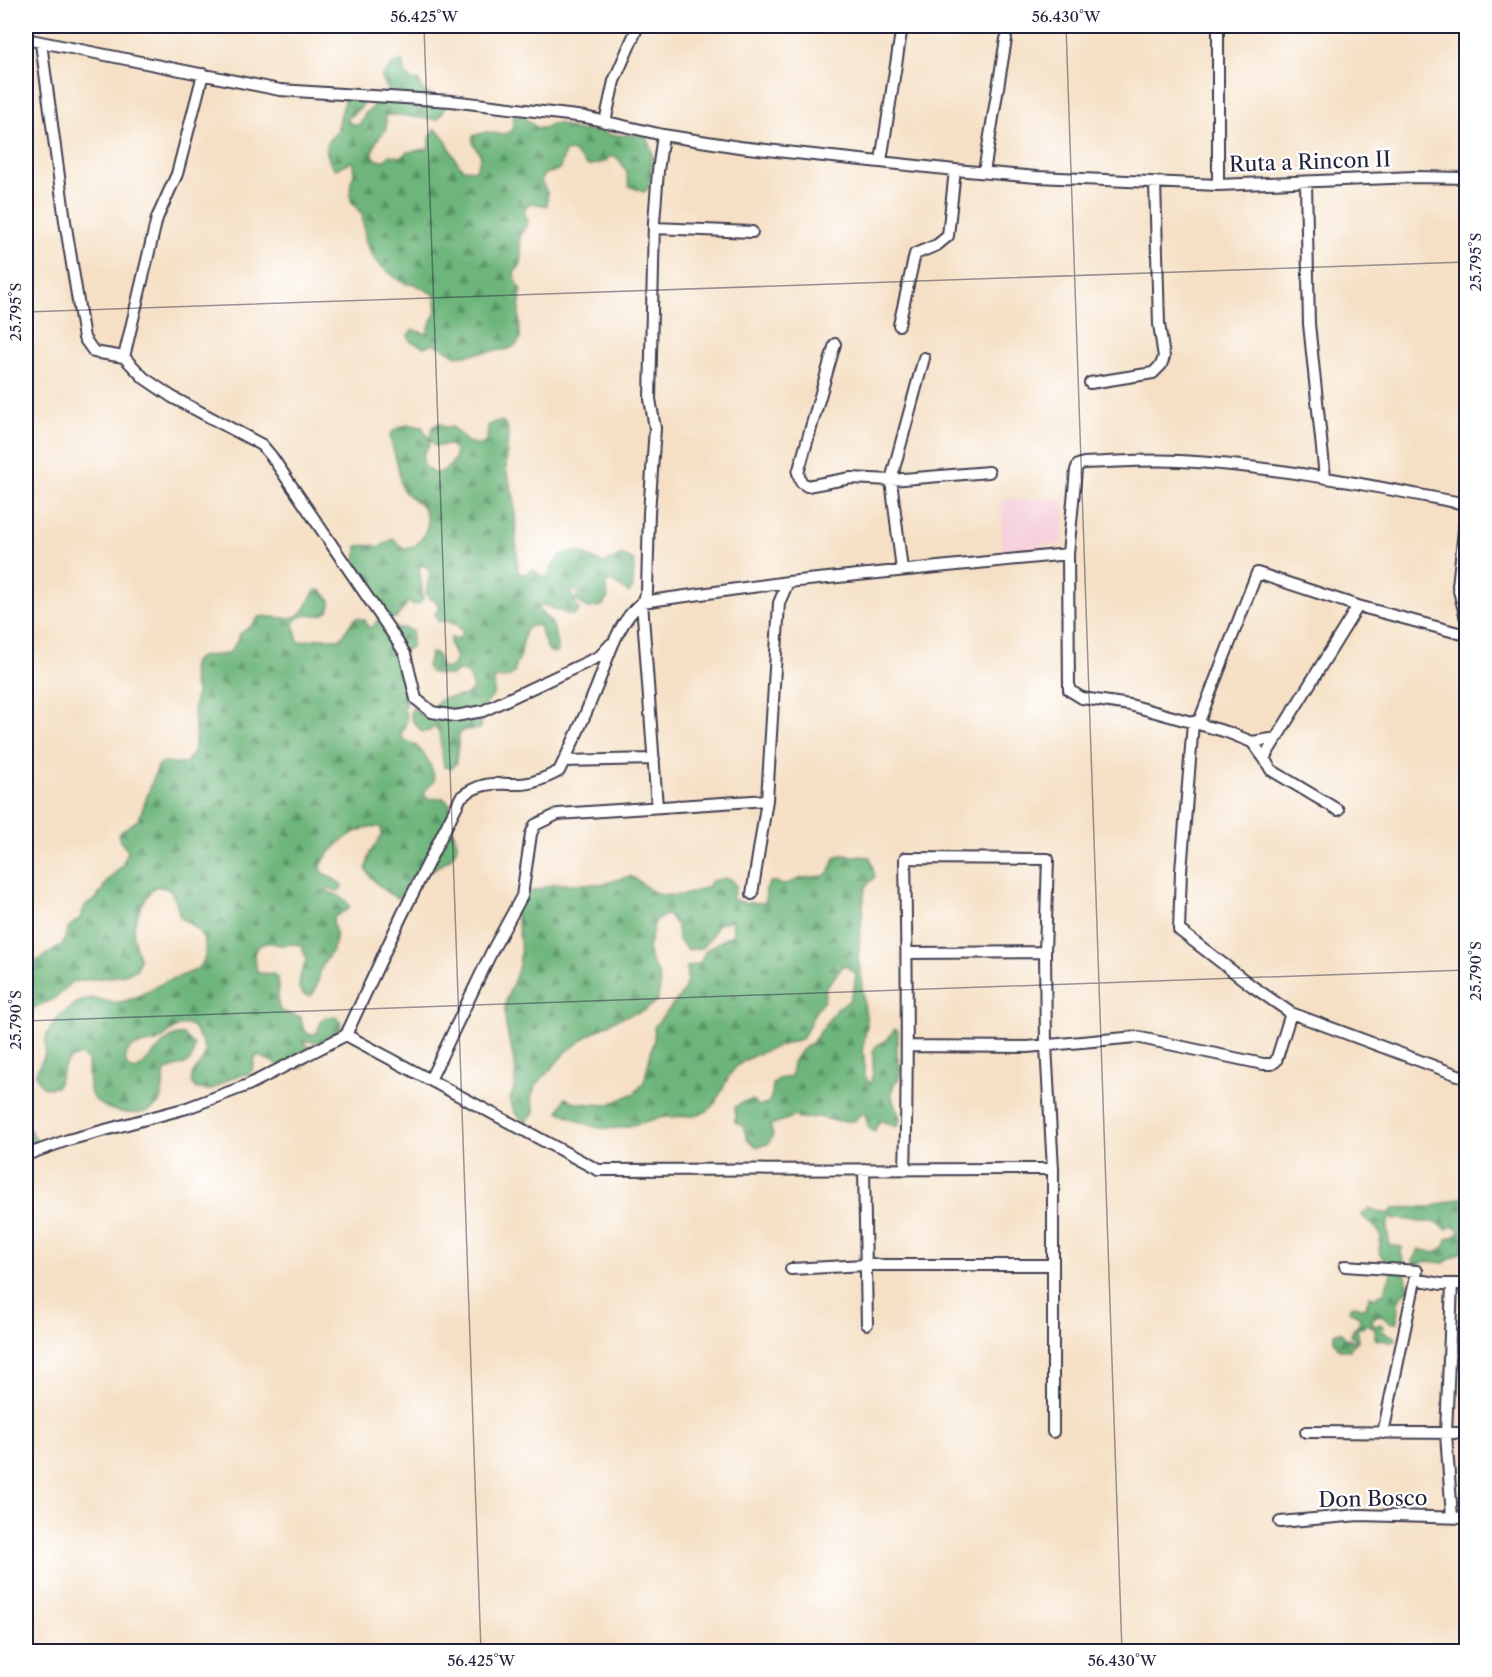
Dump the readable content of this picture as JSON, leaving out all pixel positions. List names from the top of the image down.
{
  "streets": {
    "street": ["Ruta a Rincon II", "Don Bosco"]
  },
  "coordinates": [
    "56.425°W",
    "56.430°W",
    "25.795°S",
    "25.790°S"
  ]
}
